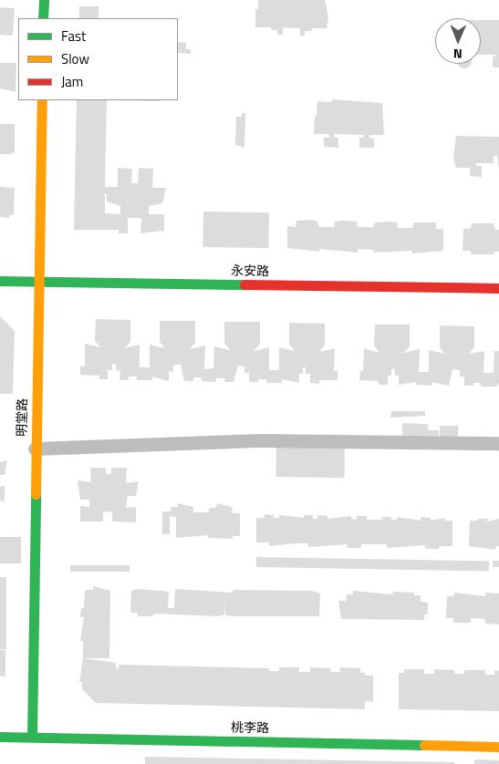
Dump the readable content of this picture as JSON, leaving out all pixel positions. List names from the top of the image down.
{
  "streets": {
    "street": ["永安路", "明堂路", "桃李路"]
  },
  "crossings": [
    ["永安路", "明堂路"],
    ["明堂路", "桃李路"]
  ],
  "legend": ["Fast", "Slow", "Jam"],
  "north": "bottom"
}
